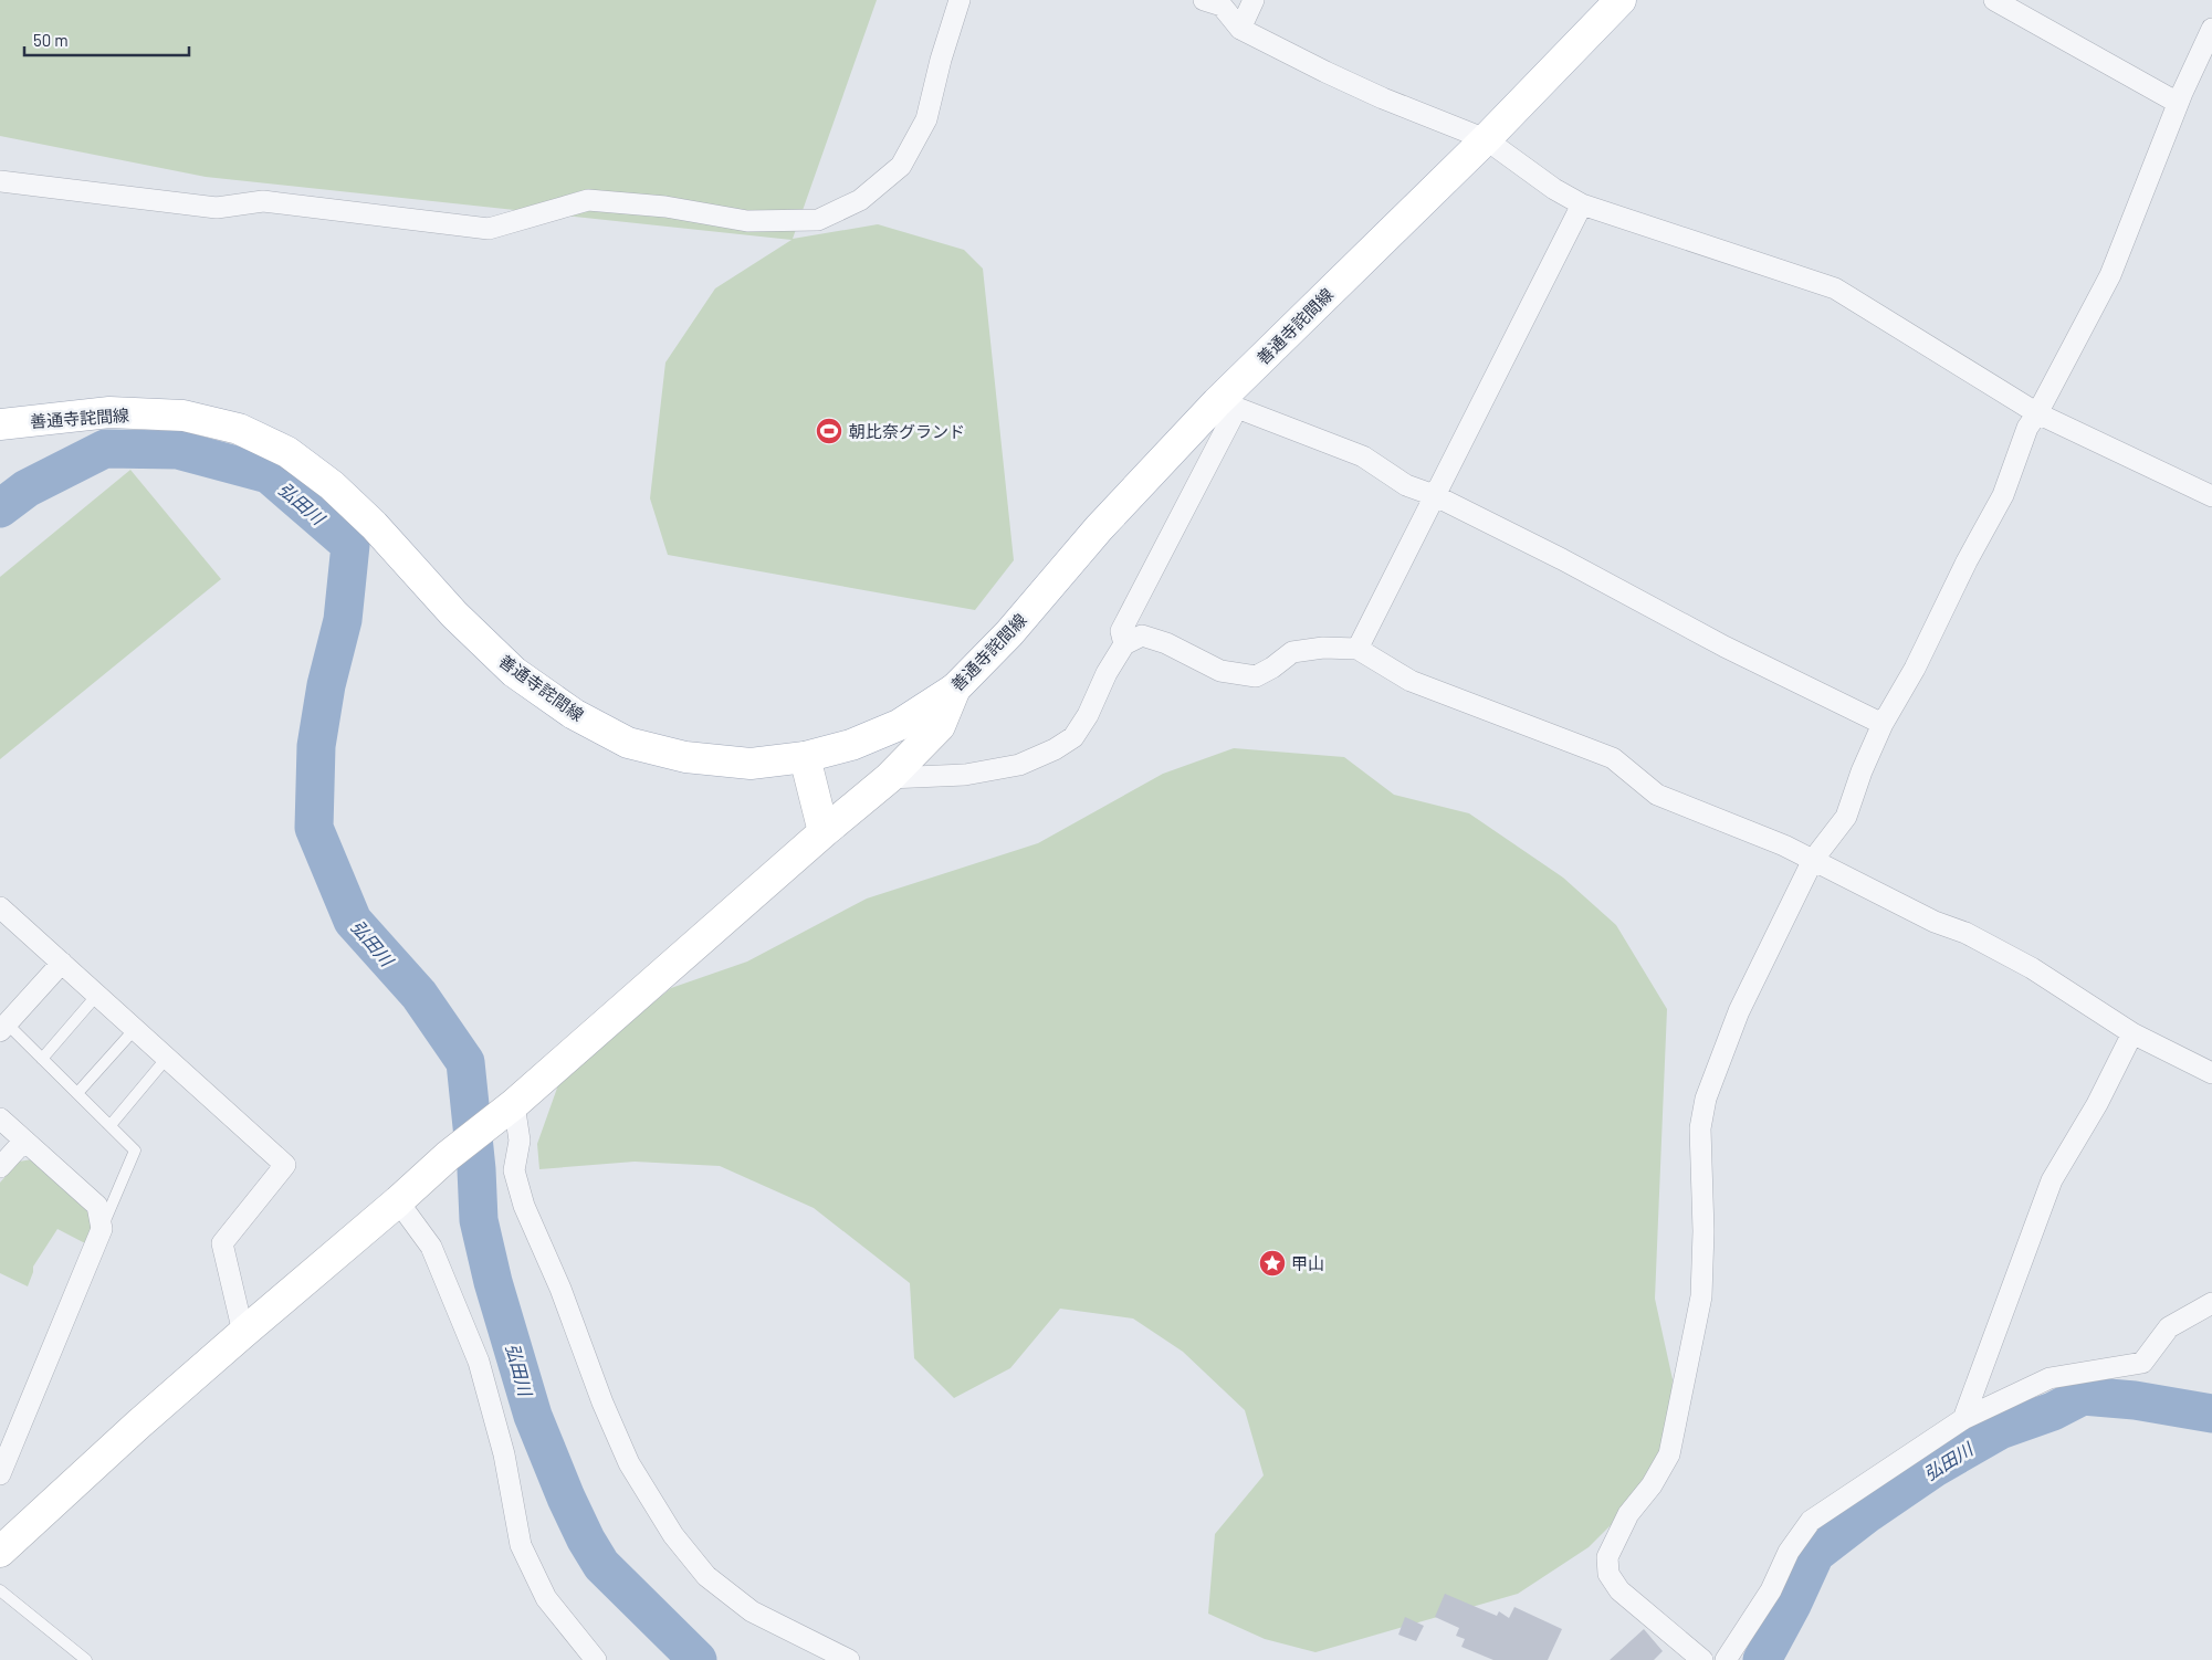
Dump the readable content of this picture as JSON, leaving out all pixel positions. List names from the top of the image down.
{
  "streets": {
    "main road": ["善通寺詫間線"]
  },
  "water": ["弘田川"],
  "places": {
    "sports": ["朝比奈グランド"],
    "place": ["甲山"]
  },
  "scale_bar": "50 m"
}
